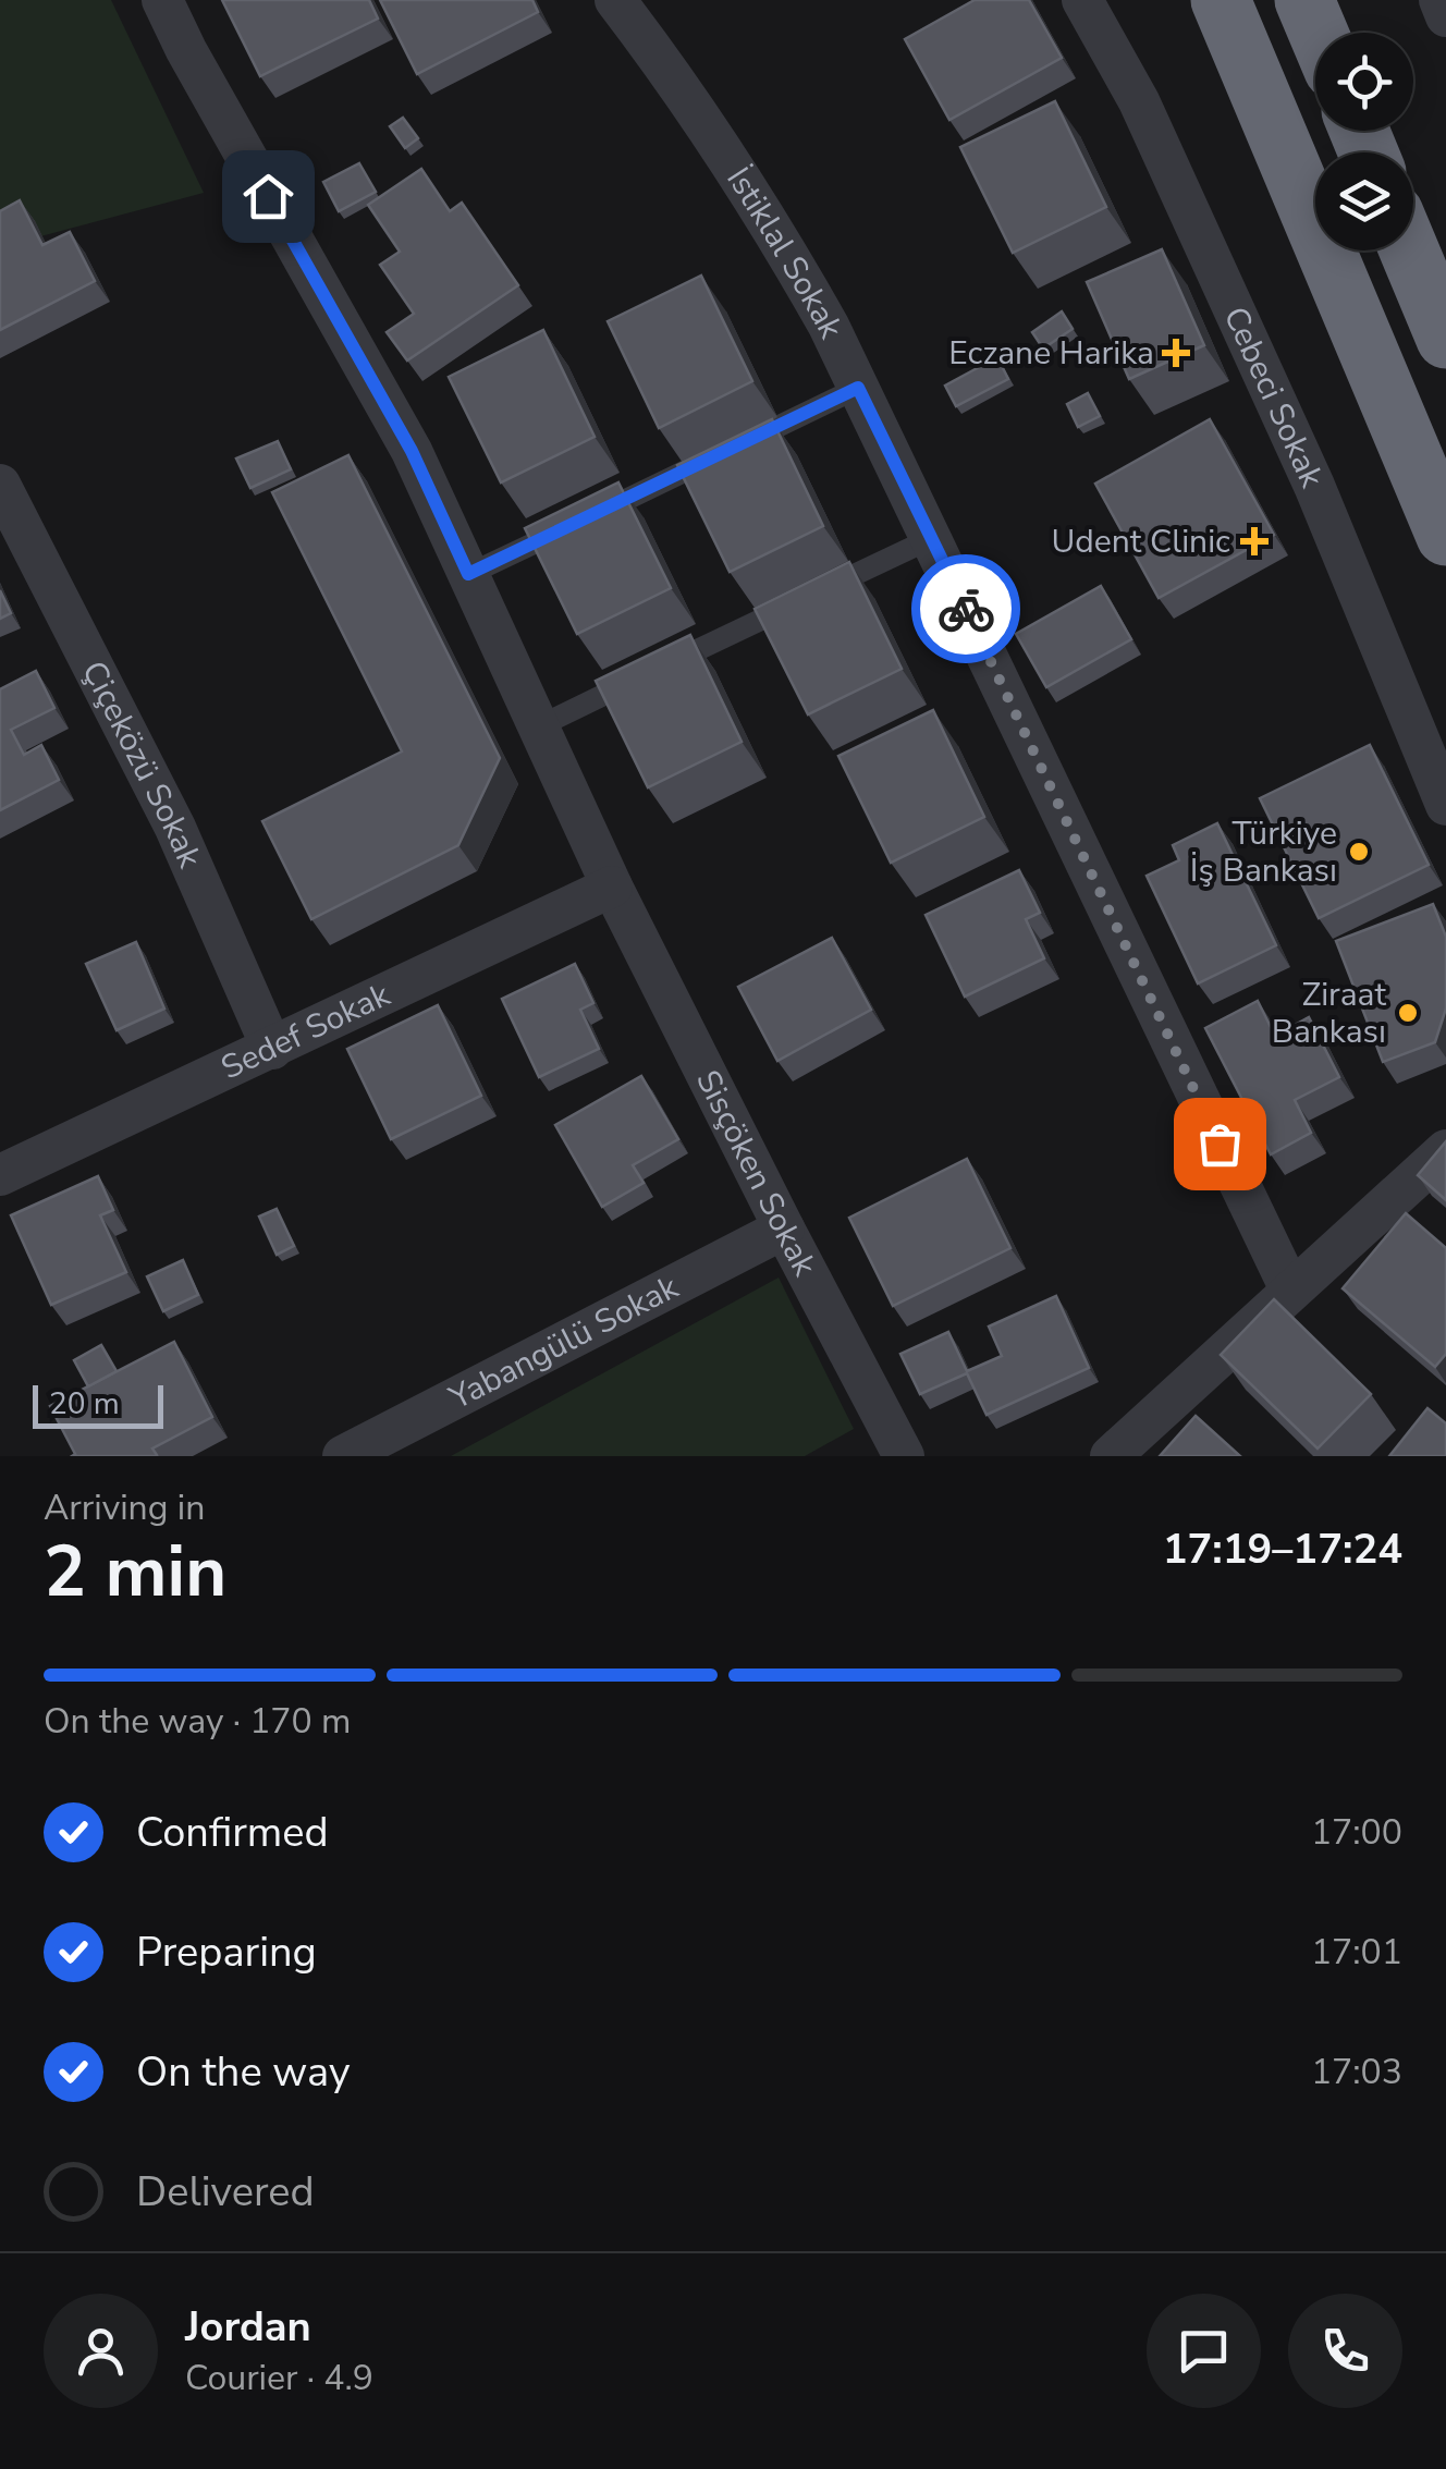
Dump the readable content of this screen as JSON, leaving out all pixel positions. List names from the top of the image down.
{
  "streets": {
    "street": [
      "İstiklal Sokak",
      "Cebeci Sokak",
      "Çiçeközü Sokak",
      "Sedef Sokak",
      "Sisçöken Sokak",
      "Yabangülü Sokak"
    ]
  },
  "crossings": [
    ["Çiçeközü Sokak", "Sedef Sokak"],
    ["Sedef Sokak", "Sisçöken Sokak"],
    ["Sisçöken Sokak", "Yabangülü Sokak"]
  ],
  "places": {
    "health": ["Eczane Harika", "Udent Clinic"],
    "other": ["Türkiye İş Bankası", "Ziraat Bankası"]
  },
  "scale_bar": "20 m",
  "page": {
    "scale": "20 m",
    "heading": ["2 min", "Arriving in", "17:19–17:24"],
    "panel": ["Jordan", "Courier · 4.9"],
    "bar": "On the way · 170 m",
    "list": [
      ["Confirmed", "17:00"],
      ["Preparing", "17:01"],
      ["On the way", "17:03"],
      "Delivered"
    ]
  }
}
